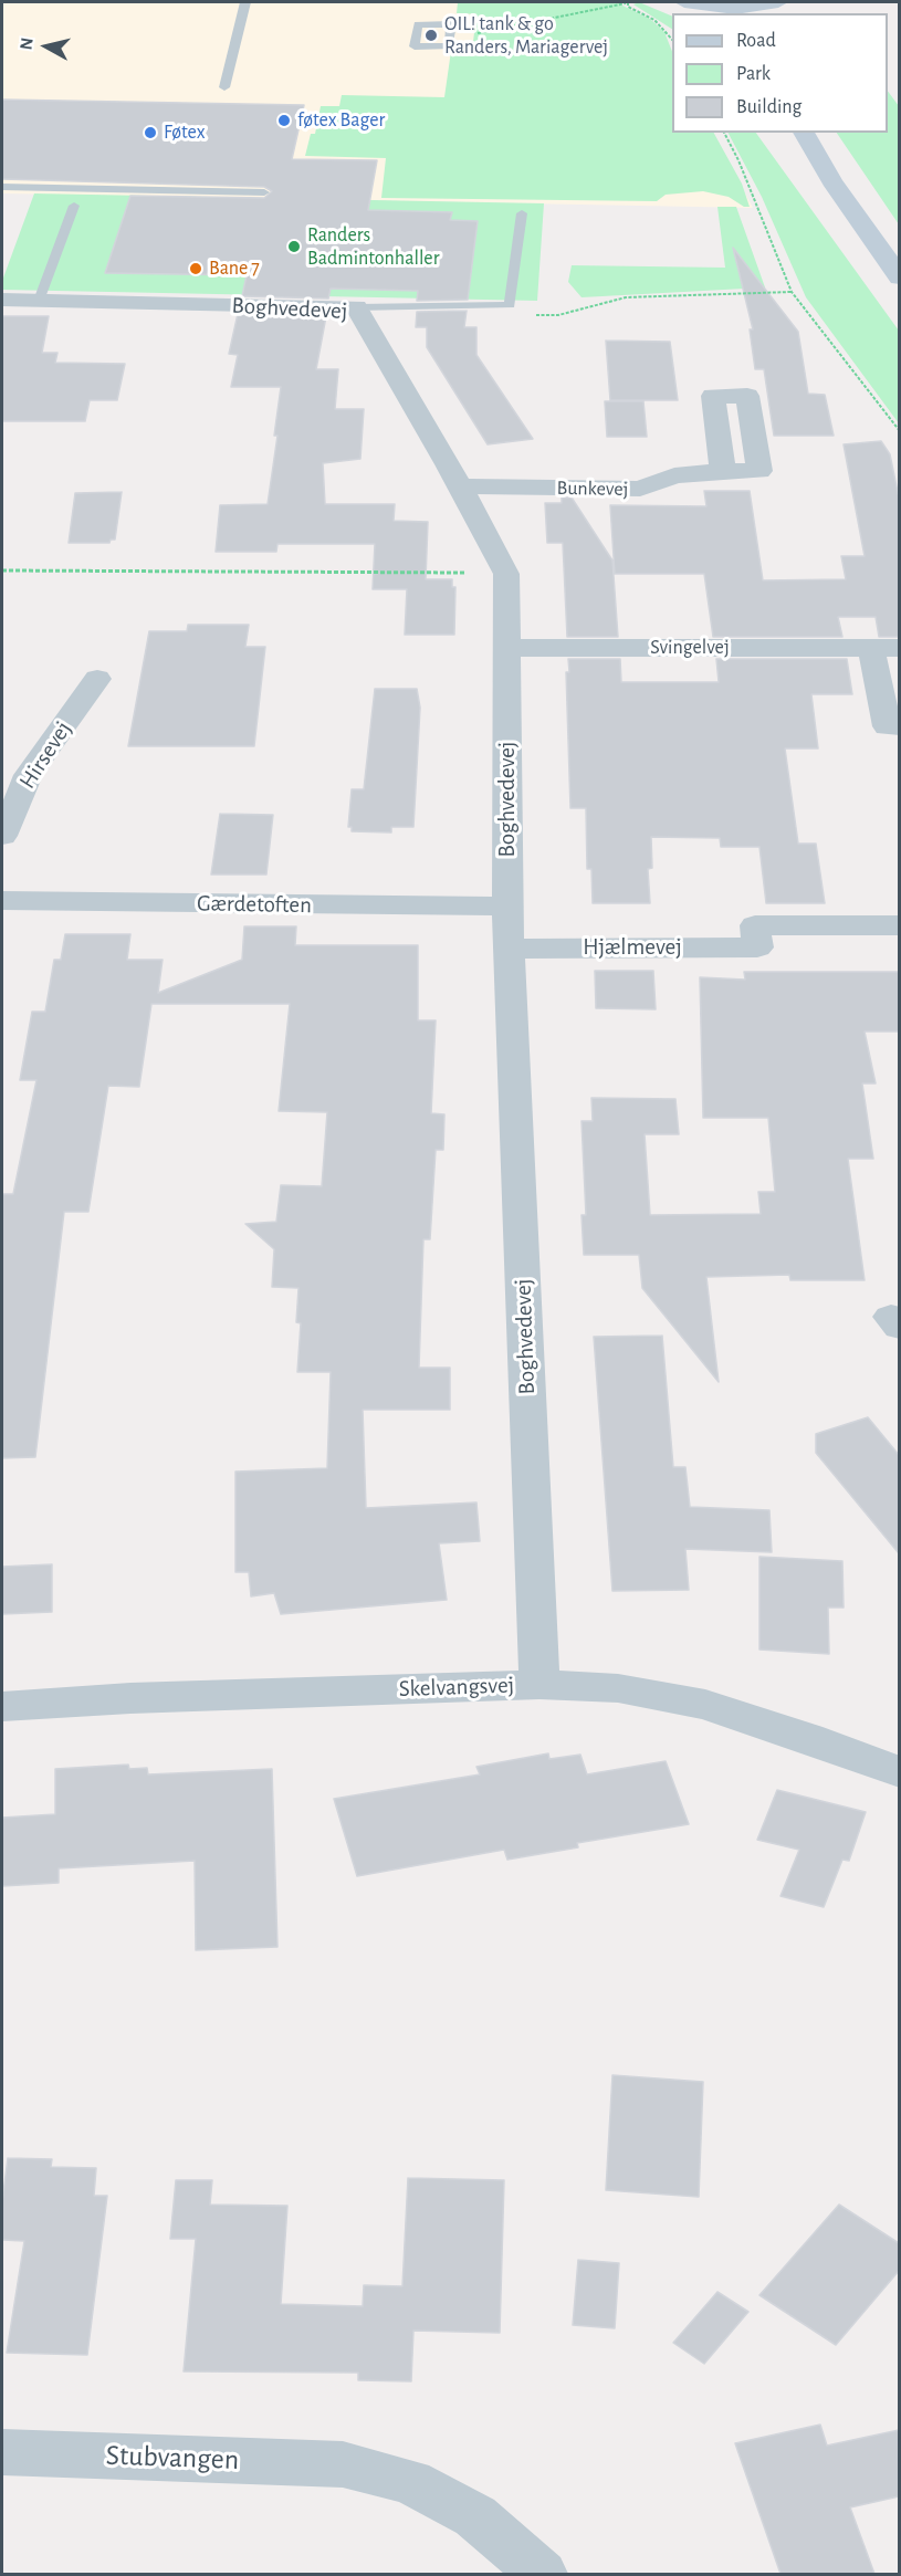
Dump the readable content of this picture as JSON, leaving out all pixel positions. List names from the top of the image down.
{
  "streets": {
    "street": [
      "Boghvedevej",
      "Bunkevej",
      "Svingelvej",
      "Hirsevej",
      "Gærdetoften",
      "Hjælmevej",
      "Skelvangsvej",
      "Stubvangen"
    ]
  },
  "crossings": [
    ["Boghvedevej", "Bunkevej"],
    ["Boghvedevej", "Svingelvej"],
    ["Boghvedevej", "Gærdetoften"],
    ["Boghvedevej", "Hjælmevej"],
    ["Boghvedevej", "Skelvangsvej"]
  ],
  "places": [
    "OIL! tank & go Randers, Mariagervej",
    "føtex Bager",
    "Føtex",
    "Randers Badmintonhaller",
    "Bane 7"
  ],
  "legend": ["Road", "Park", "Building"],
  "north": "left"
}
